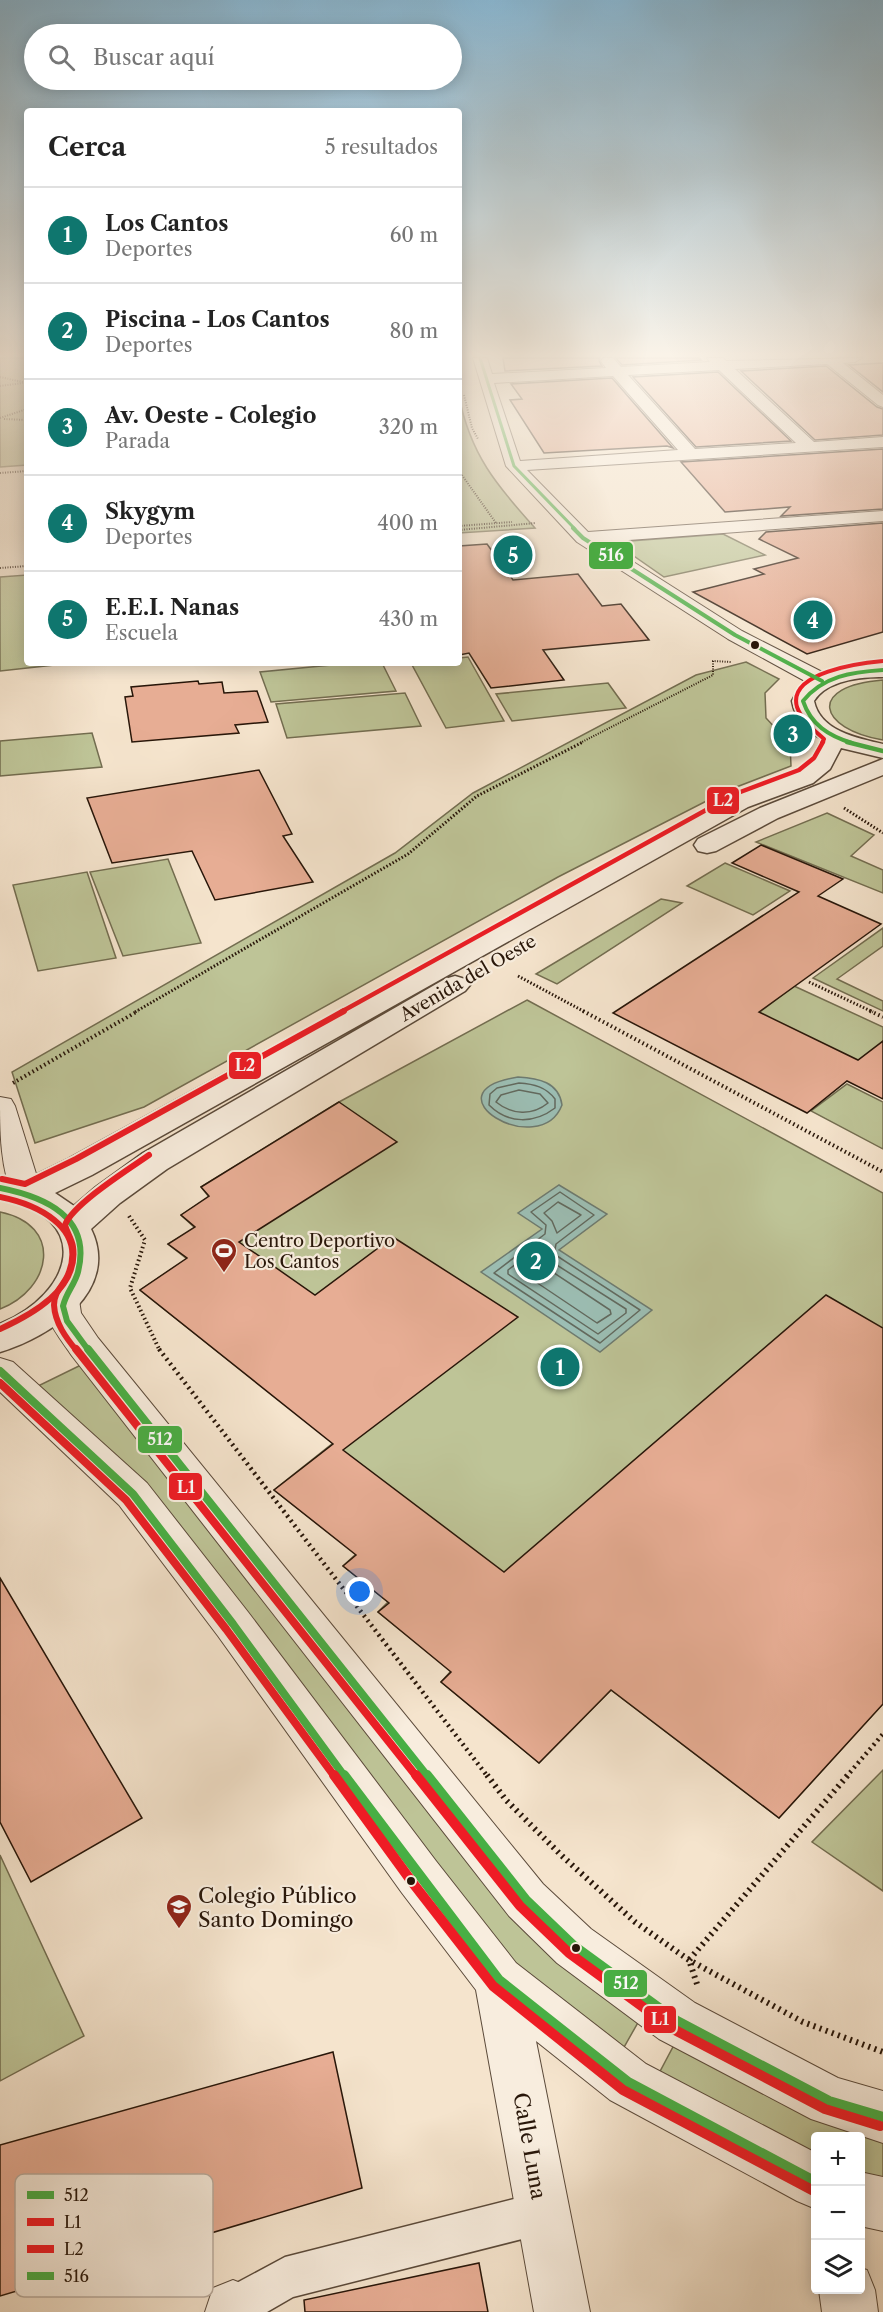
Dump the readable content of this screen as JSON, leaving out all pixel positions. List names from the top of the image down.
{
  "streets": {
    "street": ["Avenida del Oeste", "Calle Luna"]
  },
  "places": {
    "sports": ["Centro Deportivo Los Cantos"],
    "school or university": ["Colegio Público Santo Domingo"]
  },
  "lines": [
    "transit line 516",
    "transit line L2",
    "transit line 512",
    "transit line L1"
  ],
  "legend": [
    "512",
    "L1",
    "L2",
    "516"
  ],
  "page": {
    "search": "Buscar aquí",
    "heading": ["Cerca", "5 resultados"],
    "list": [
      {
        "mark": "1",
        "name": "Los Cantos",
        "note": "Deportes",
        "value": "60 m"
      },
      {
        "mark": "2",
        "name": "Piscina - Los Cantos",
        "note": "Deportes",
        "value": "80 m"
      },
      {
        "mark": "3",
        "name": "Av. Oeste - Colegio",
        "note": "Parada",
        "value": "320 m"
      },
      {
        "mark": "4",
        "name": "Skygym",
        "note": "Deportes",
        "value": "400 m"
      },
      {
        "mark": "5",
        "name": "E.E.I. Nanas",
        "note": "Escuela",
        "value": "430 m"
      }
    ],
    "pins": [
      "5",
      "4",
      "3",
      "2",
      "1"
    ],
    "map_buttons": ["+", "−"]
  }
}
